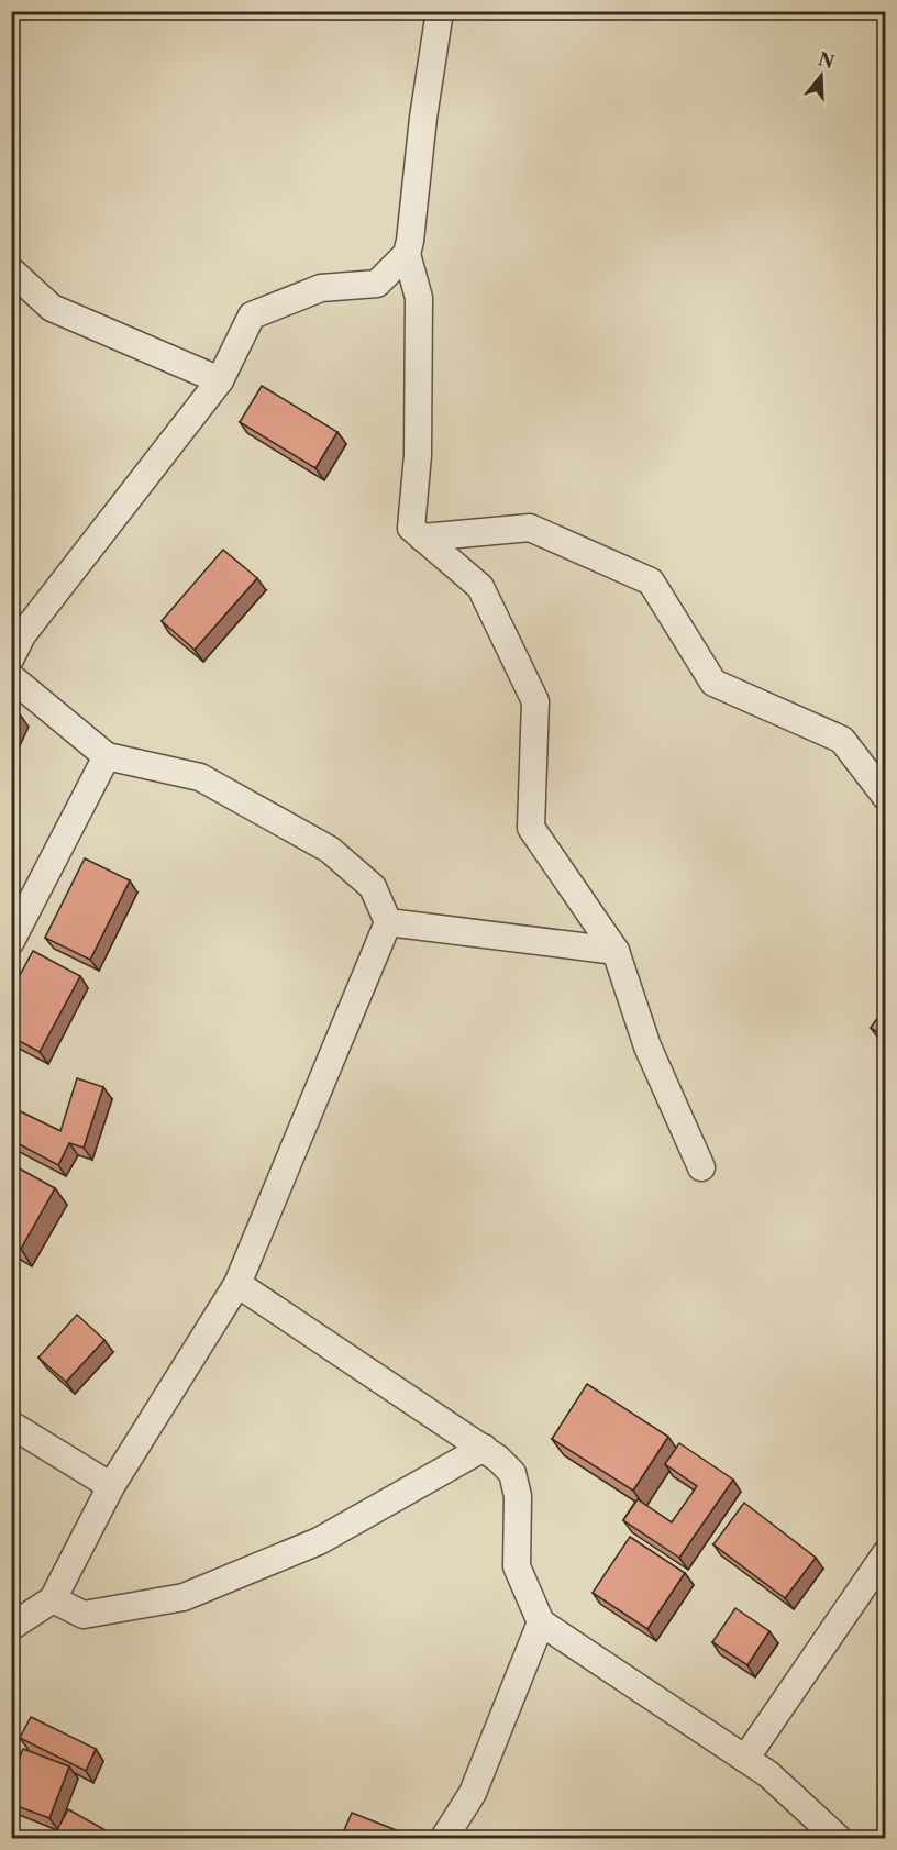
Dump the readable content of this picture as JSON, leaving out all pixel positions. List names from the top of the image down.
{
  "north": "top"
}
